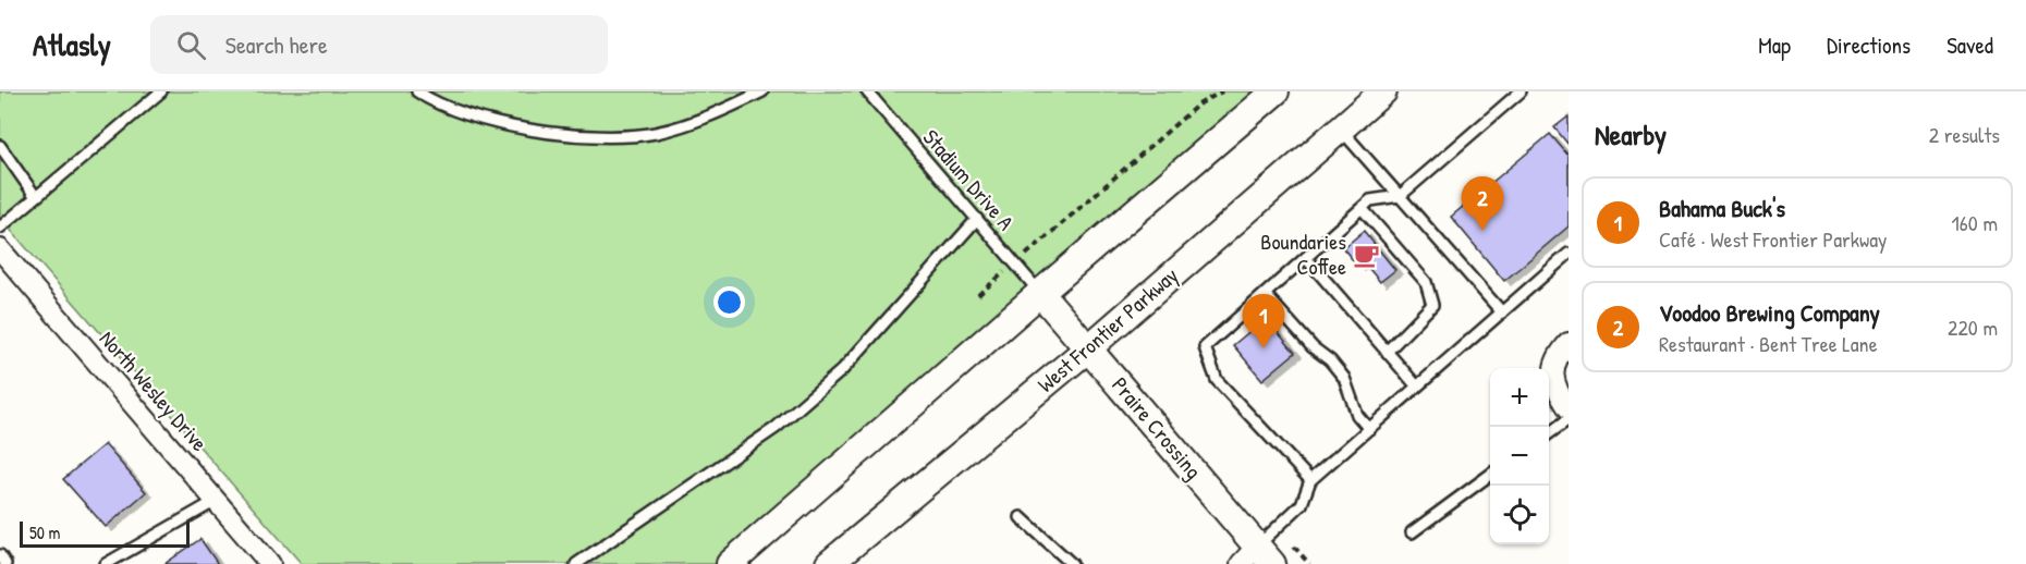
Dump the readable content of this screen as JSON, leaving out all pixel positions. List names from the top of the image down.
{
  "streets": {
    "street": ["West Frontier Parkway", "North Wesley Drive", "Praire Crossing"],
    "lane": ["Stadium Drive A"]
  },
  "crossings": [
    ["Stadium Drive A", "Praire Crossing"],
    ["West Frontier Parkway", "Praire Crossing"]
  ],
  "places": {
    "cafe": ["Boundaries Coffee"]
  },
  "scale_bar": "50 m",
  "page": {
    "header": "Atlasly",
    "search": "Search here",
    "nav": ["Map", "Directions", "Saved"],
    "heading": ["Nearby", "2 results"],
    "pins": ["2", "1"],
    "list": [
      {
        "mark": "1",
        "name": "Bahama Buck's",
        "note": "Café · West Frontier Parkway",
        "value": "160 m"
      },
      {
        "mark": "2",
        "name": "Voodoo Brewing Company",
        "note": "Restaurant · Bent Tree Lane",
        "value": "220 m"
      }
    ],
    "map_buttons": ["+", "−"],
    "scale": "50 m"
  }
}
